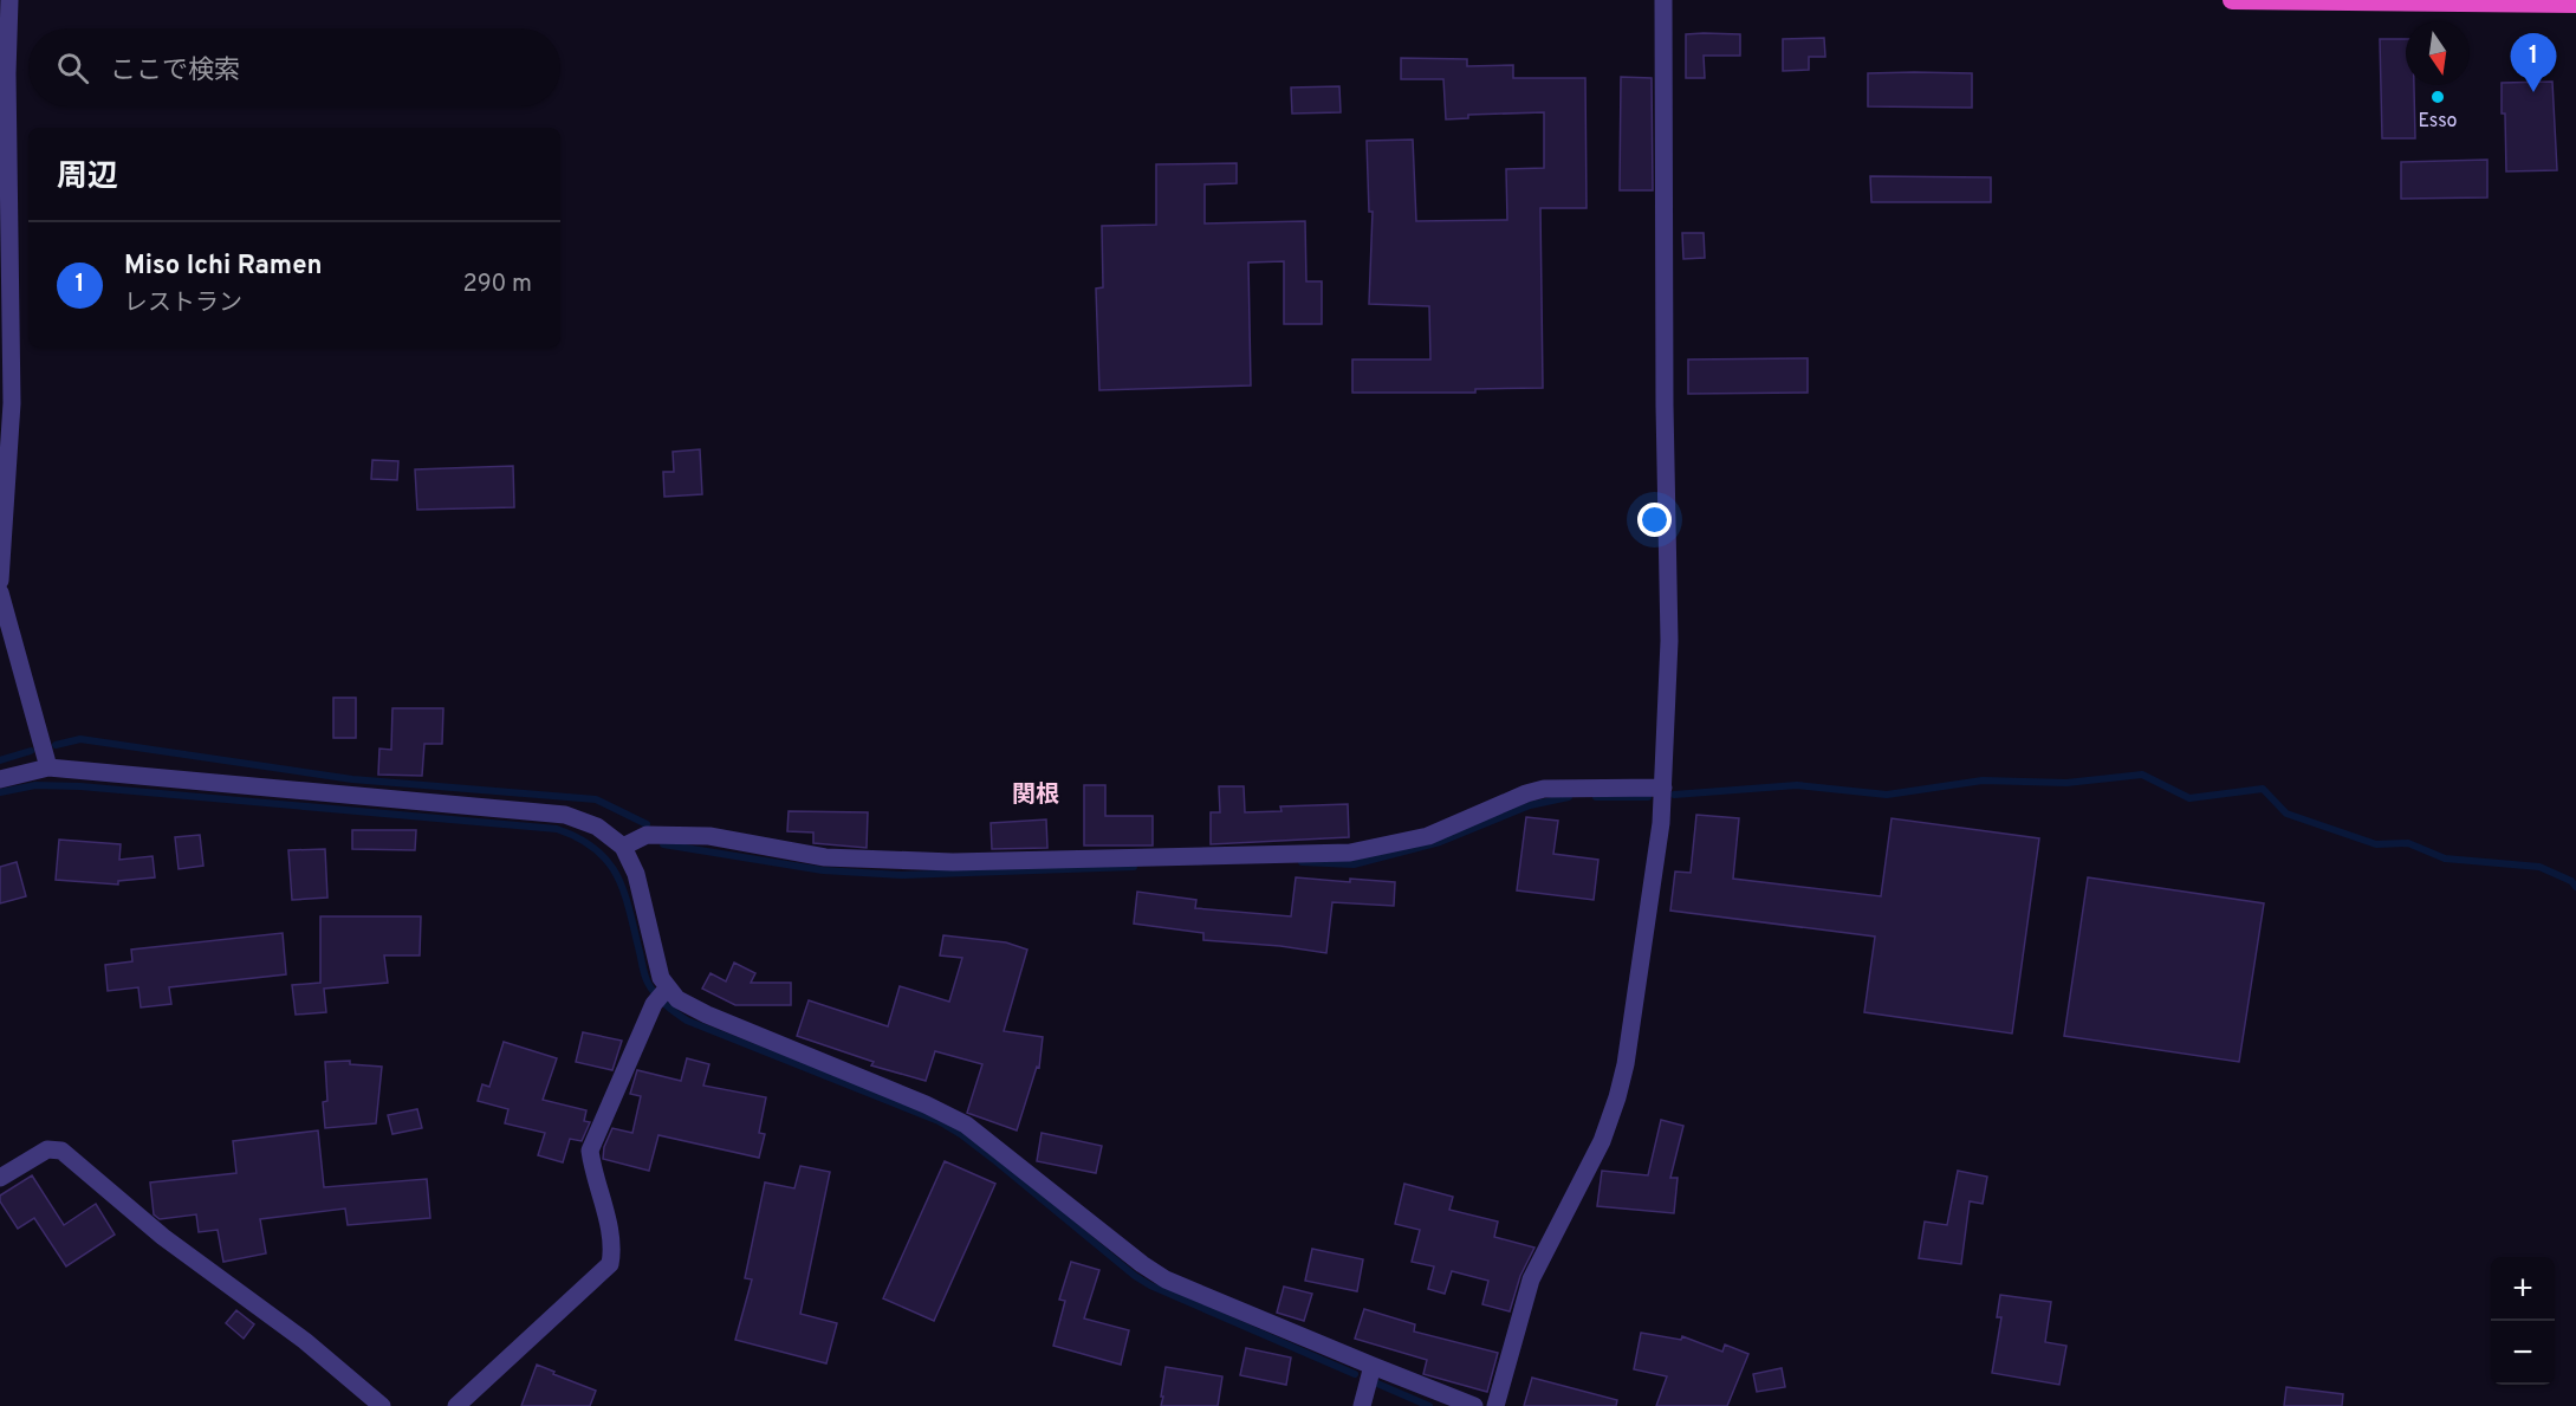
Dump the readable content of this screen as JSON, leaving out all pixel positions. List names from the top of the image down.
{
  "districts": ["関根"],
  "places": ["Esso"],
  "north": "bottom",
  "page": {
    "search": "ここで検索",
    "pins": "1",
    "heading": "周辺",
    "list": [
      {
        "mark": "1",
        "name": "Miso Ichi Ramen",
        "note": "レストラン",
        "value": "290 m"
      }
    ],
    "map_buttons": ["+", "−"]
  }
}
